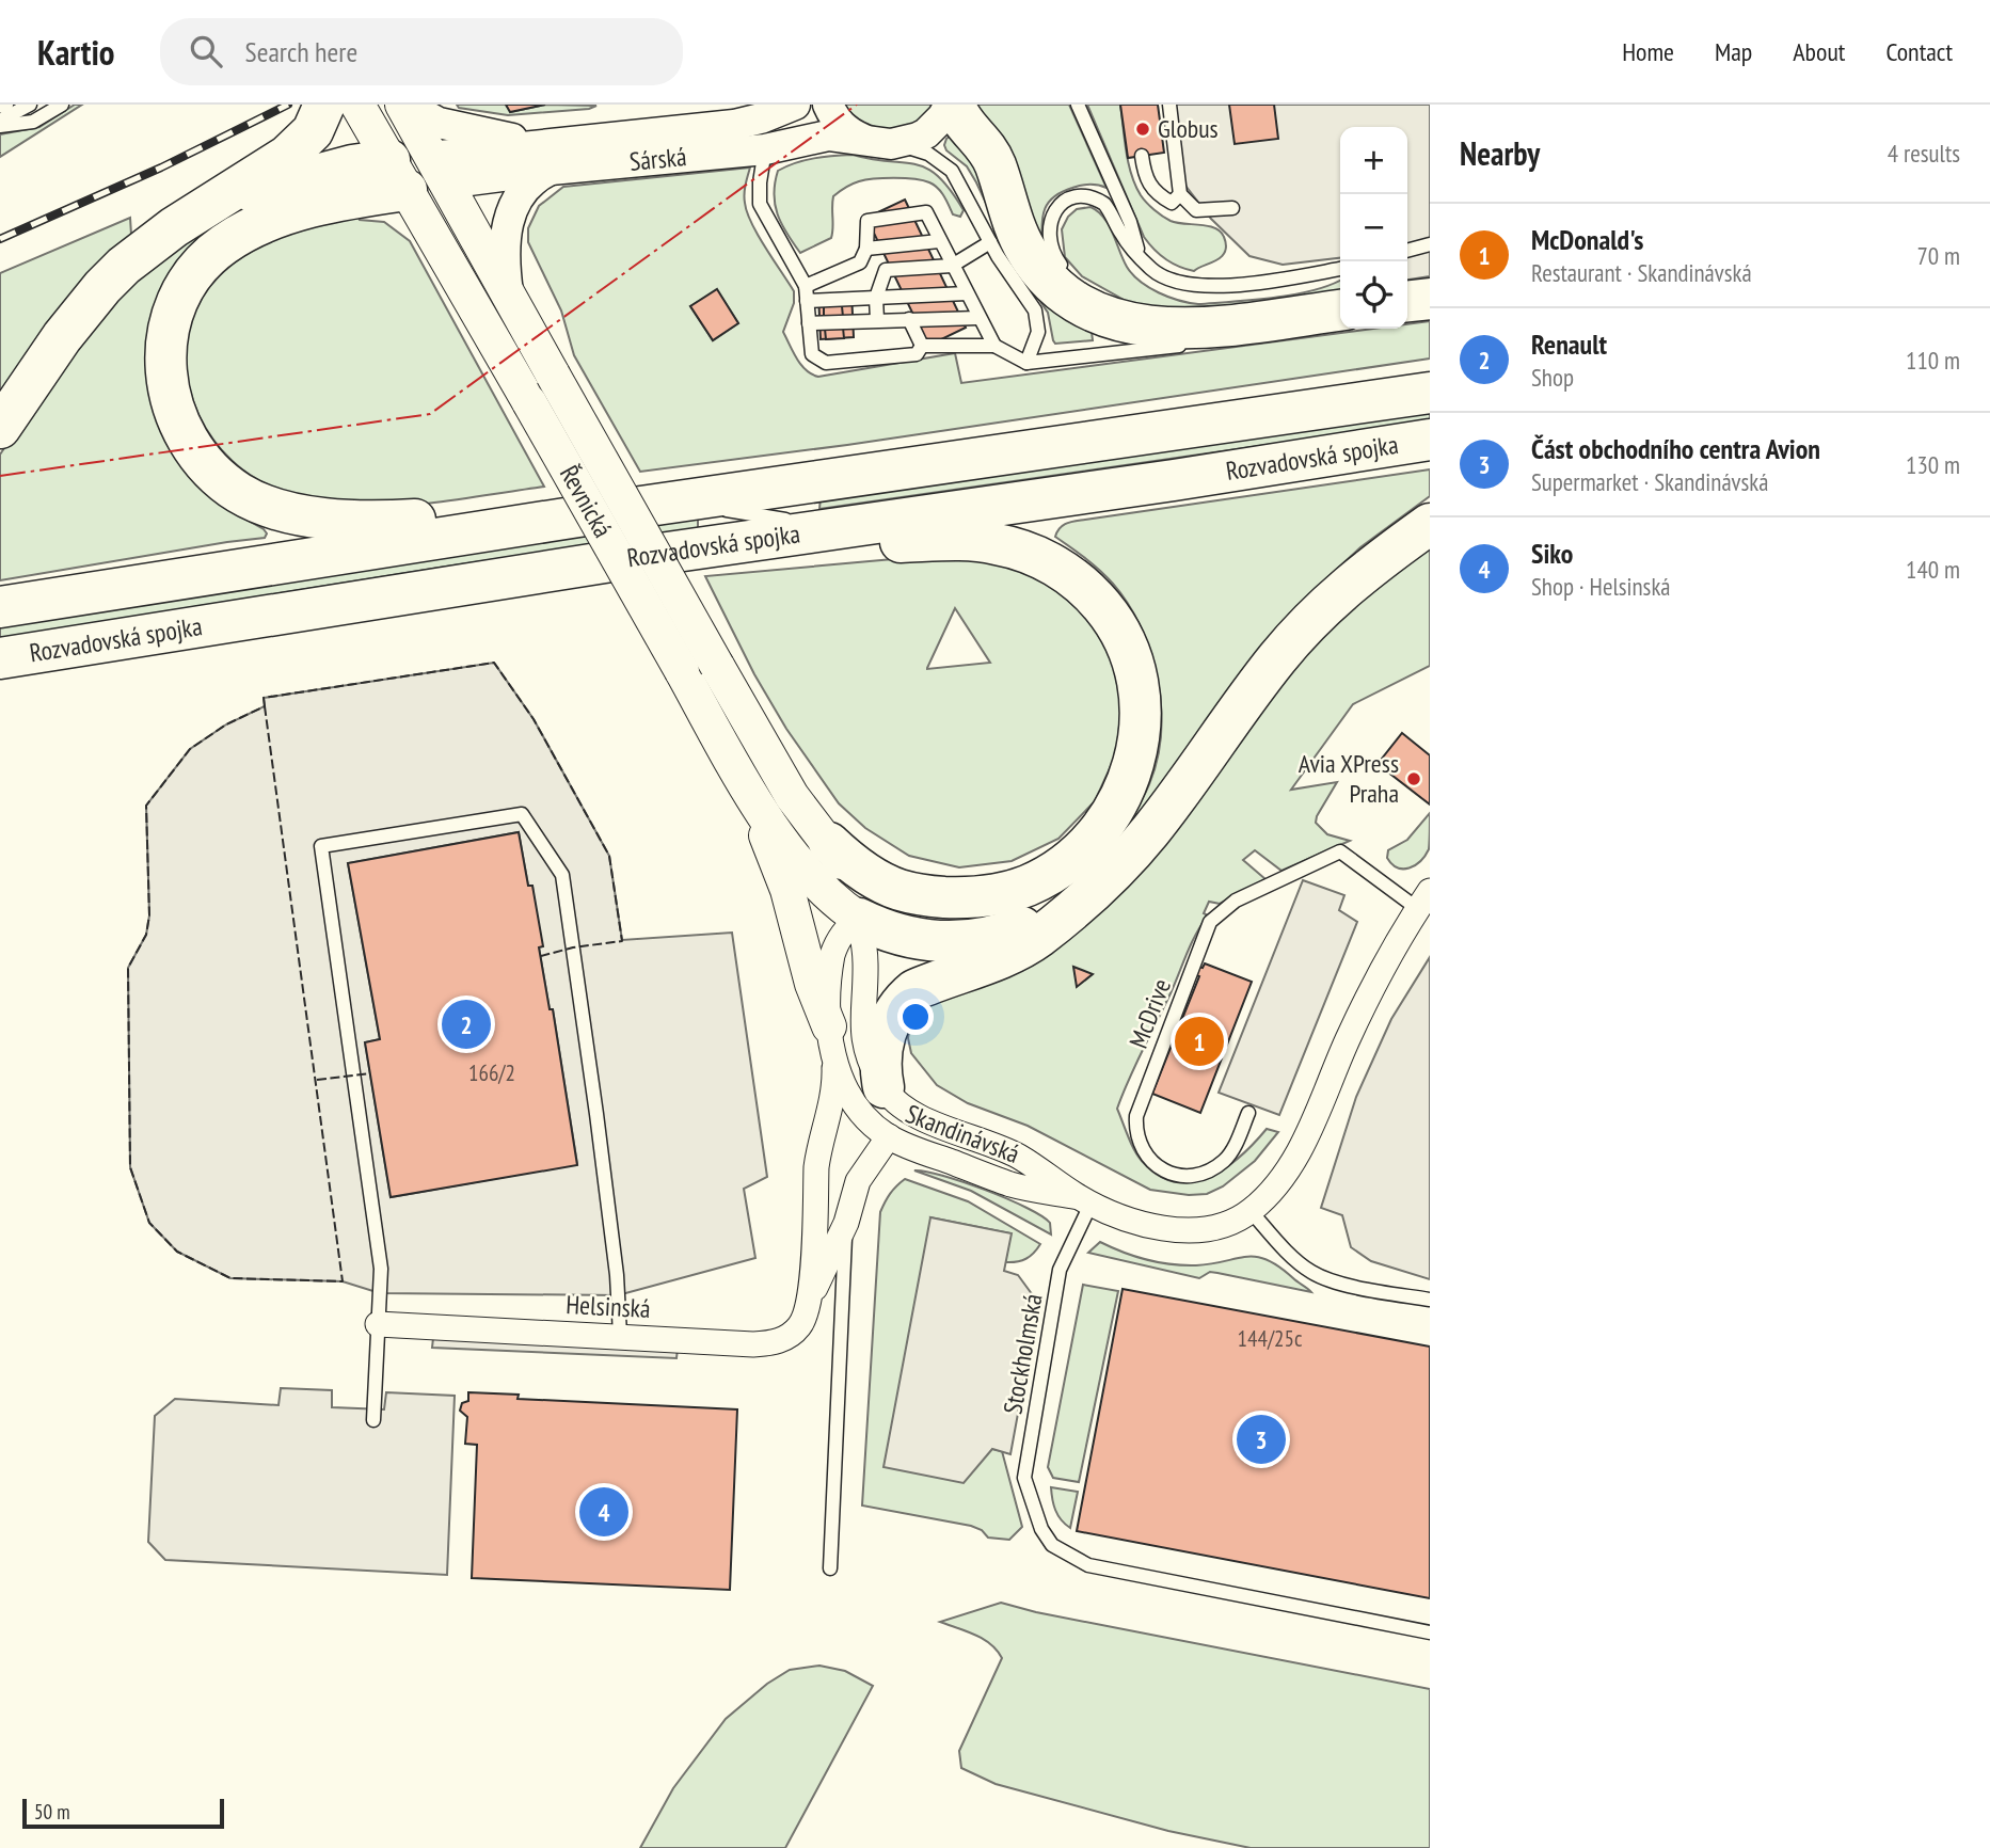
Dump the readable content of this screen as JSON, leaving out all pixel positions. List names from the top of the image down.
{
  "streets": {
    "highway": ["Rozvadovská spojka"],
    "main road": ["Řevnická"],
    "street": ["Sárská", "Skandinávská", "Helsinská"],
    "lane": ["McDrive", "Stockholmská"]
  },
  "crossings": [
    ["Sárská", "Řevnická"],
    ["Řevnická", "Skandinávská"],
    ["McDrive", "Skandinávská"],
    ["Skandinávská", "Helsinská"],
    ["Skandinávská", "Stockholmská"]
  ],
  "places": ["Globus", "Avia XPress Praha"],
  "house_numbers": ["166/2", "144/25c"],
  "scale_bar": "50 m",
  "page": {
    "header": "Kartio",
    "search": "Search here",
    "nav": [
      "Home",
      "Map",
      "About",
      "Contact"
    ],
    "heading": ["Nearby", "4 results"],
    "map_buttons": ["+", "−"],
    "list": [
      {
        "mark": "1",
        "name": "McDonald's",
        "note": "Restaurant · Skandinávská",
        "value": "70 m"
      },
      {
        "mark": "2",
        "name": "Renault",
        "note": "Shop",
        "value": "110 m"
      },
      {
        "mark": "3",
        "name": "Část obchodního centra Avion",
        "note": "Supermarket · Skandinávská",
        "value": "130 m"
      },
      {
        "mark": "4",
        "name": "Siko",
        "note": "Shop · Helsinská",
        "value": "140 m"
      }
    ],
    "pins": [
      "2",
      "1",
      "3",
      "4"
    ],
    "scale": "50 m"
  }
}
